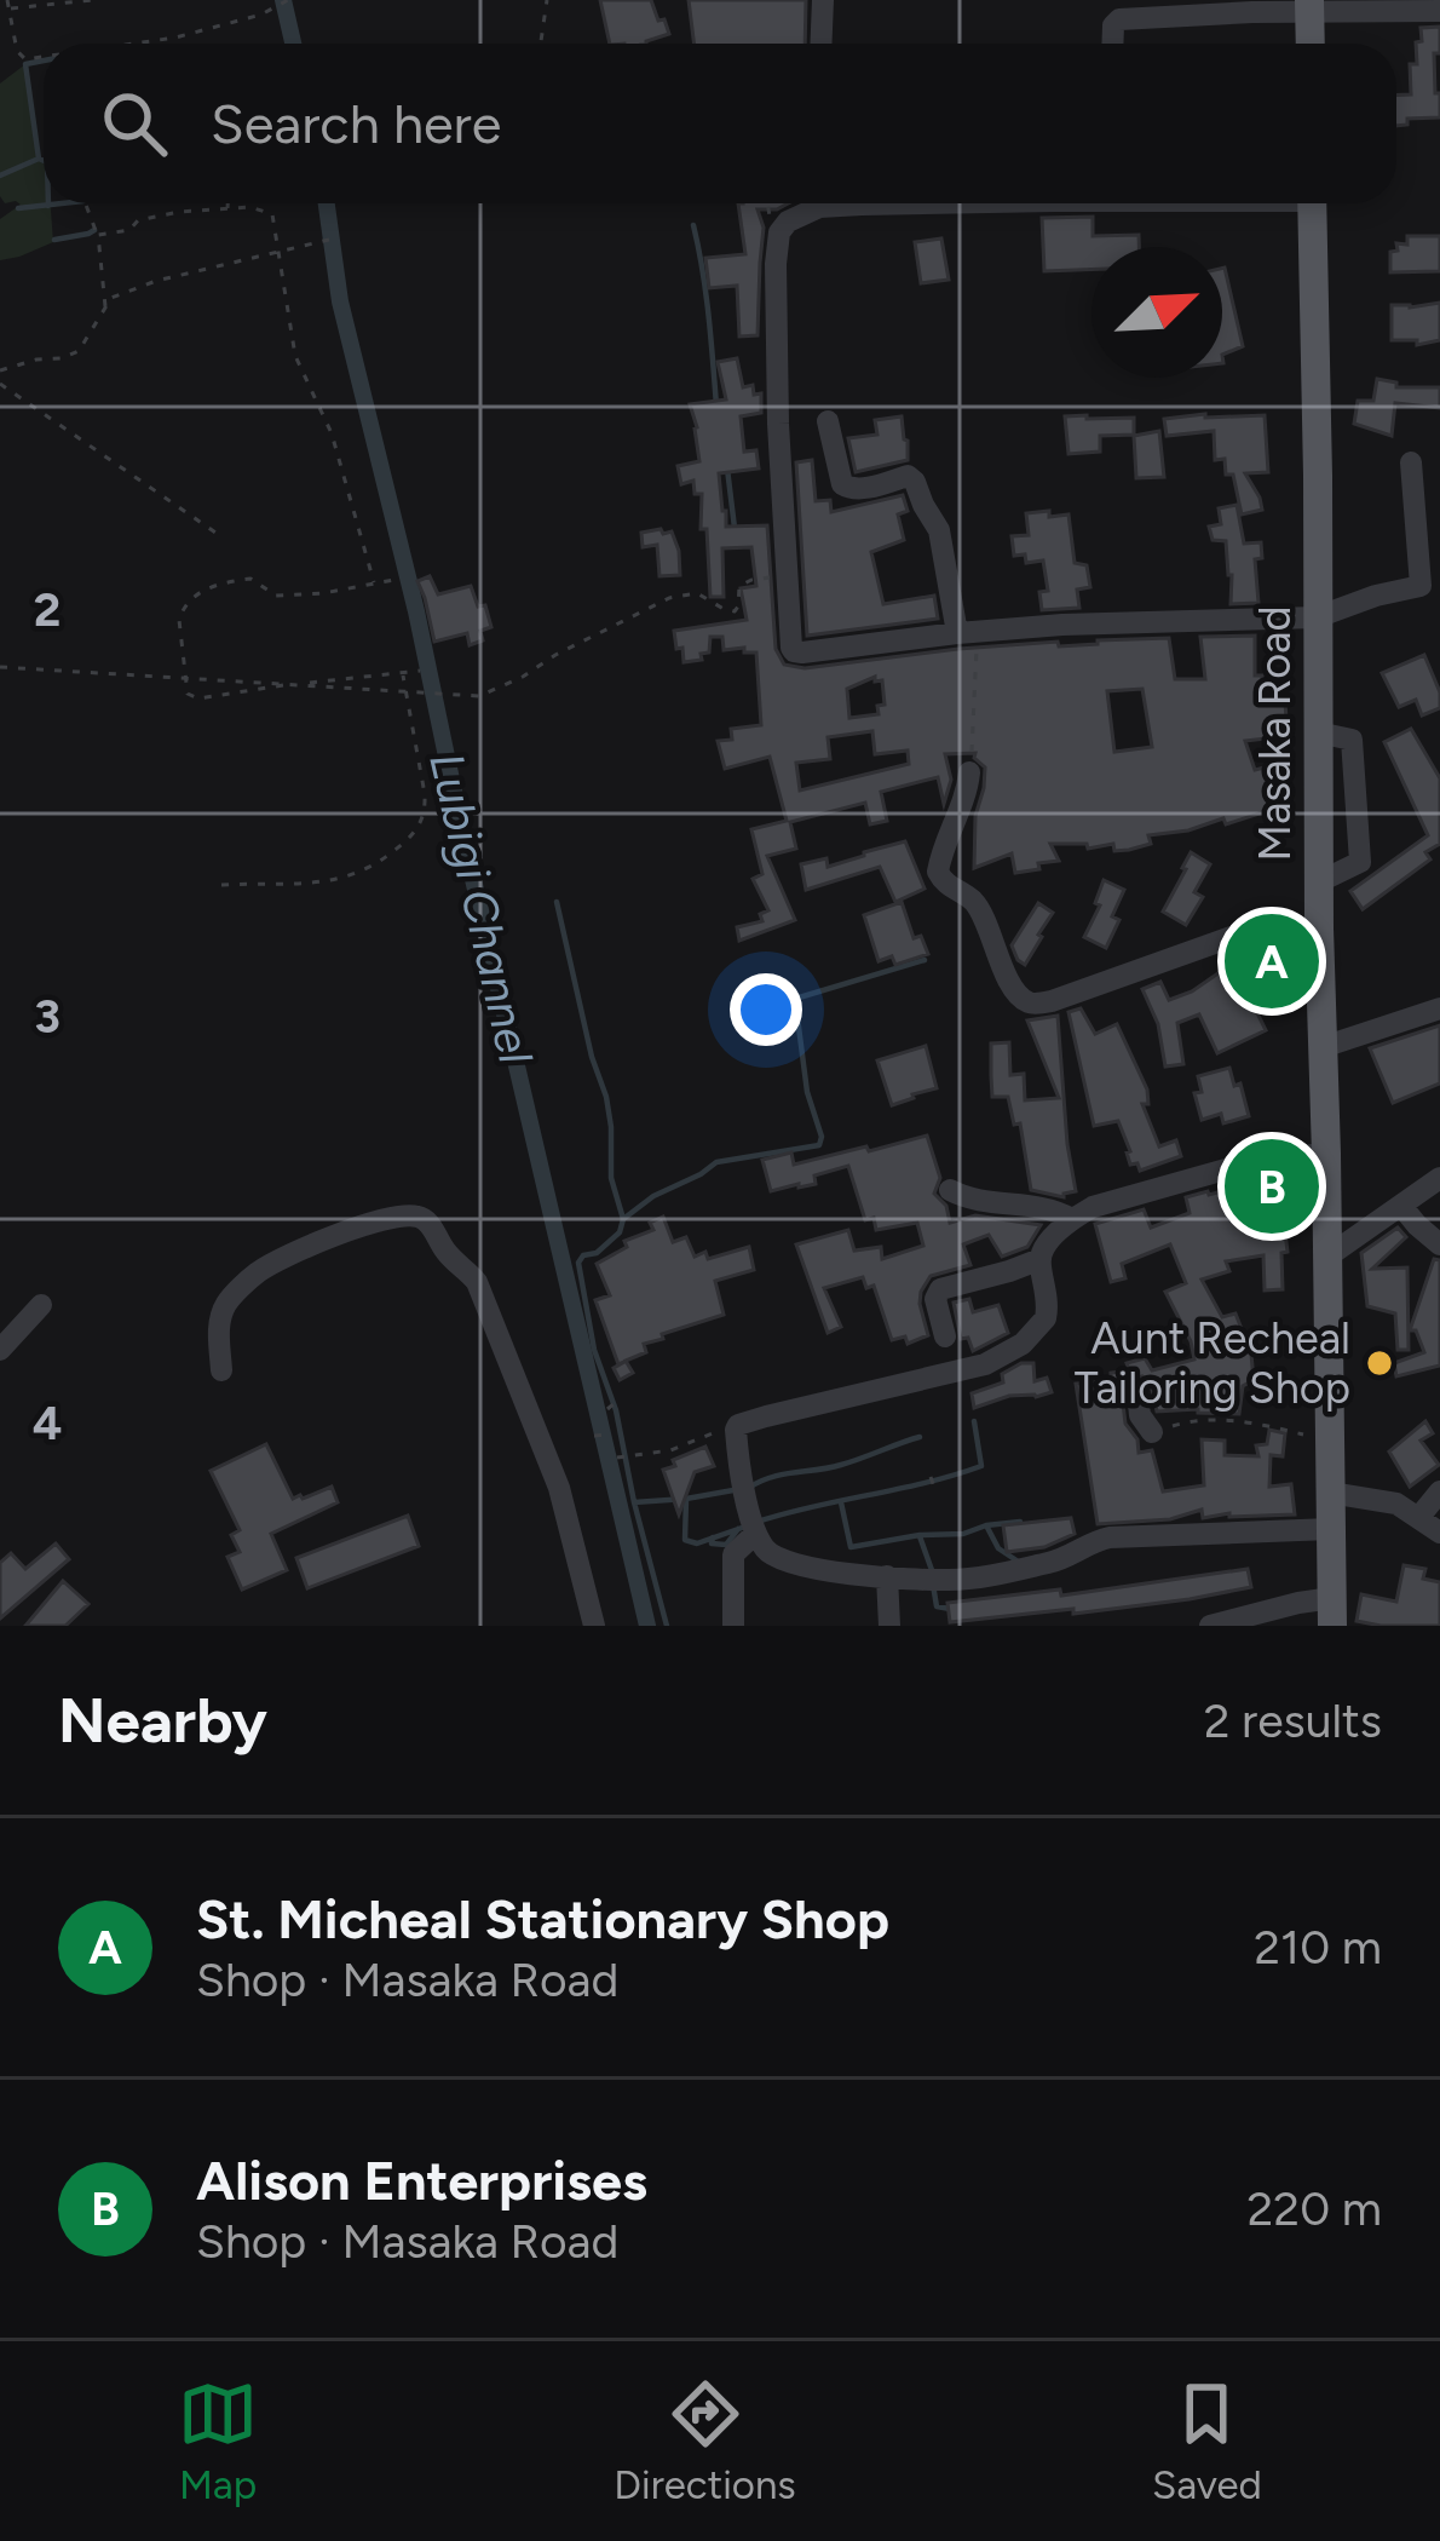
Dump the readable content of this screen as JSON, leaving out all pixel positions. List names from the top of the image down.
{
  "streets": {
    "main road": ["Masaka Road"]
  },
  "water": ["Lubigi Channel"],
  "places": ["Aunt Recheal Tailoring Shop"],
  "north": "top right",
  "page": {
    "search": "Search here",
    "pins": ["A", "B"],
    "heading": ["Nearby", "2 results"],
    "list": [
      {
        "mark": "A",
        "name": "St. Micheal Stationary Shop",
        "note": "Shop · Masaka Road",
        "value": "210 m"
      },
      {
        "mark": "B",
        "name": "Alison Enterprises",
        "note": "Shop · Masaka Road",
        "value": "220 m"
      }
    ],
    "nav": ["Map", "Directions", "Saved"]
  },
  "grid": {
    "rows": ["2", "3", "4"]
  }
}
